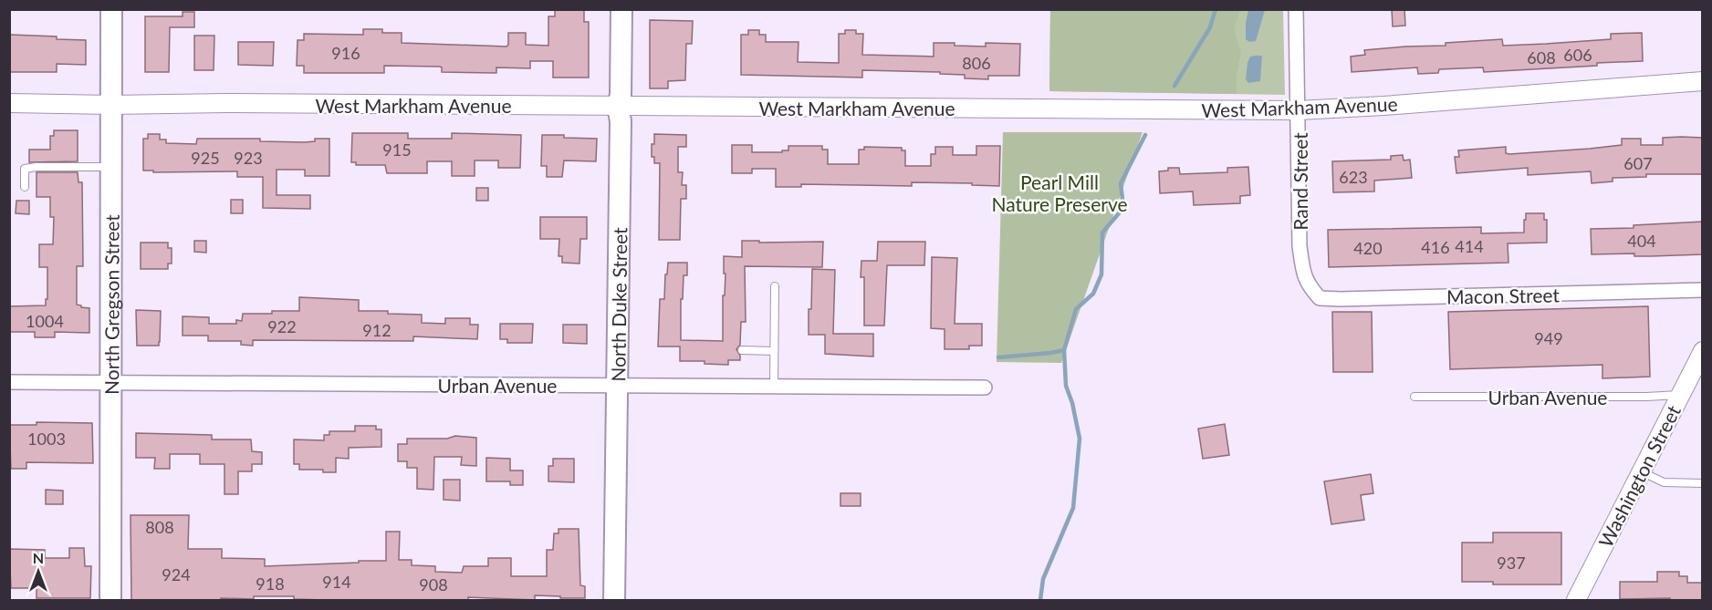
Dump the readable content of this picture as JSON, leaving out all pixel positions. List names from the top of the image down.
{
  "streets": {
    "main road": ["North Duke Street", "North Gregson Street"],
    "street": [
      "West Markham Avenue",
      "Rand Street",
      "Macon Street",
      "Urban Avenue",
      "Washington Street"
    ]
  },
  "crossings": [
    ["West Markham Avenue", "Rand Street"],
    ["West Markham Avenue", "North Duke Street"],
    ["West Markham Avenue", "North Gregson Street"],
    ["Rand Street", "Macon Street"],
    ["North Duke Street", "Urban Avenue"],
    ["North Gregson Street", "Urban Avenue"],
    ["Urban Avenue", "Washington Street"]
  ],
  "parks": ["Pearl Mill Nature Preserve"],
  "house_numbers": [
    "916",
    "606",
    "608",
    "806",
    "915",
    "925",
    "923",
    "607",
    "623",
    "404",
    "414",
    "416",
    "420",
    "1004",
    "922",
    "912",
    "949",
    "1003",
    "808",
    "937",
    "924",
    "914",
    "918",
    "908"
  ],
  "north": "top"
}
